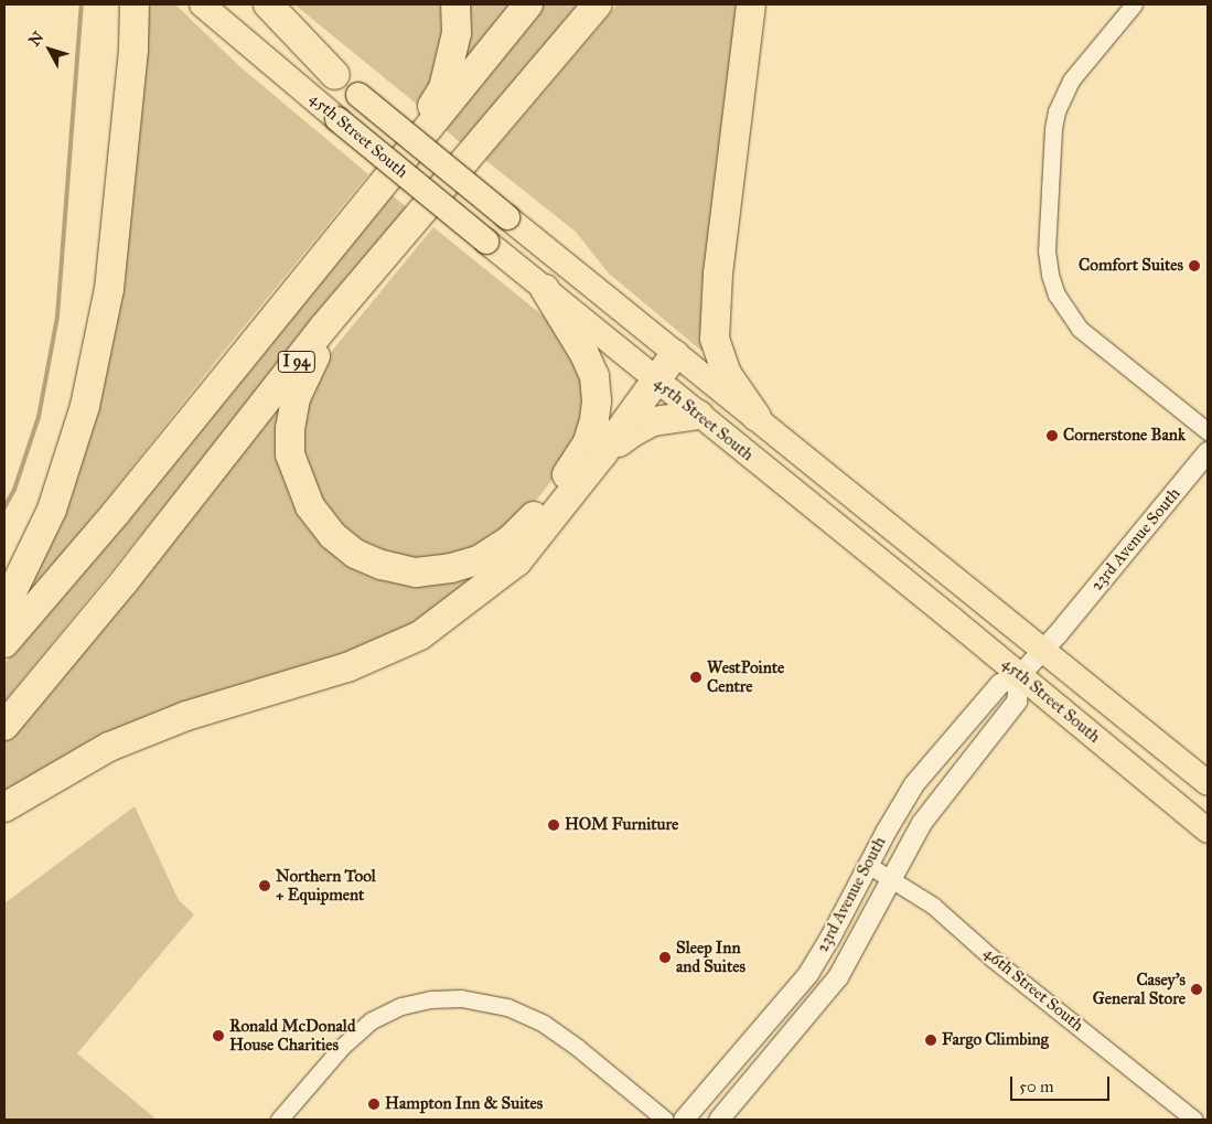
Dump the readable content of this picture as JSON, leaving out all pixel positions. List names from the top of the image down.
{
  "streets": {
    "highway": ["I 94"],
    "main road": ["45th Street South"],
    "street": ["23rd Avenue South", "46th Street South"]
  },
  "crossings": [
    ["45th Street South", "23rd Avenue South"],
    ["23rd Avenue South", "46th Street South"]
  ],
  "places": [
    "Comfort Suites",
    "Cornerstone Bank",
    "WestPointe Centre",
    "HOM Furniture",
    "Northern Tool + Equipment",
    "Sleep Inn and Suites",
    "Casey's General Store",
    "Ronald McDonald House Charities",
    "Fargo Climbing",
    "Hampton Inn & Suites"
  ],
  "scale_bar": "50 m",
  "north": "top left"
}
